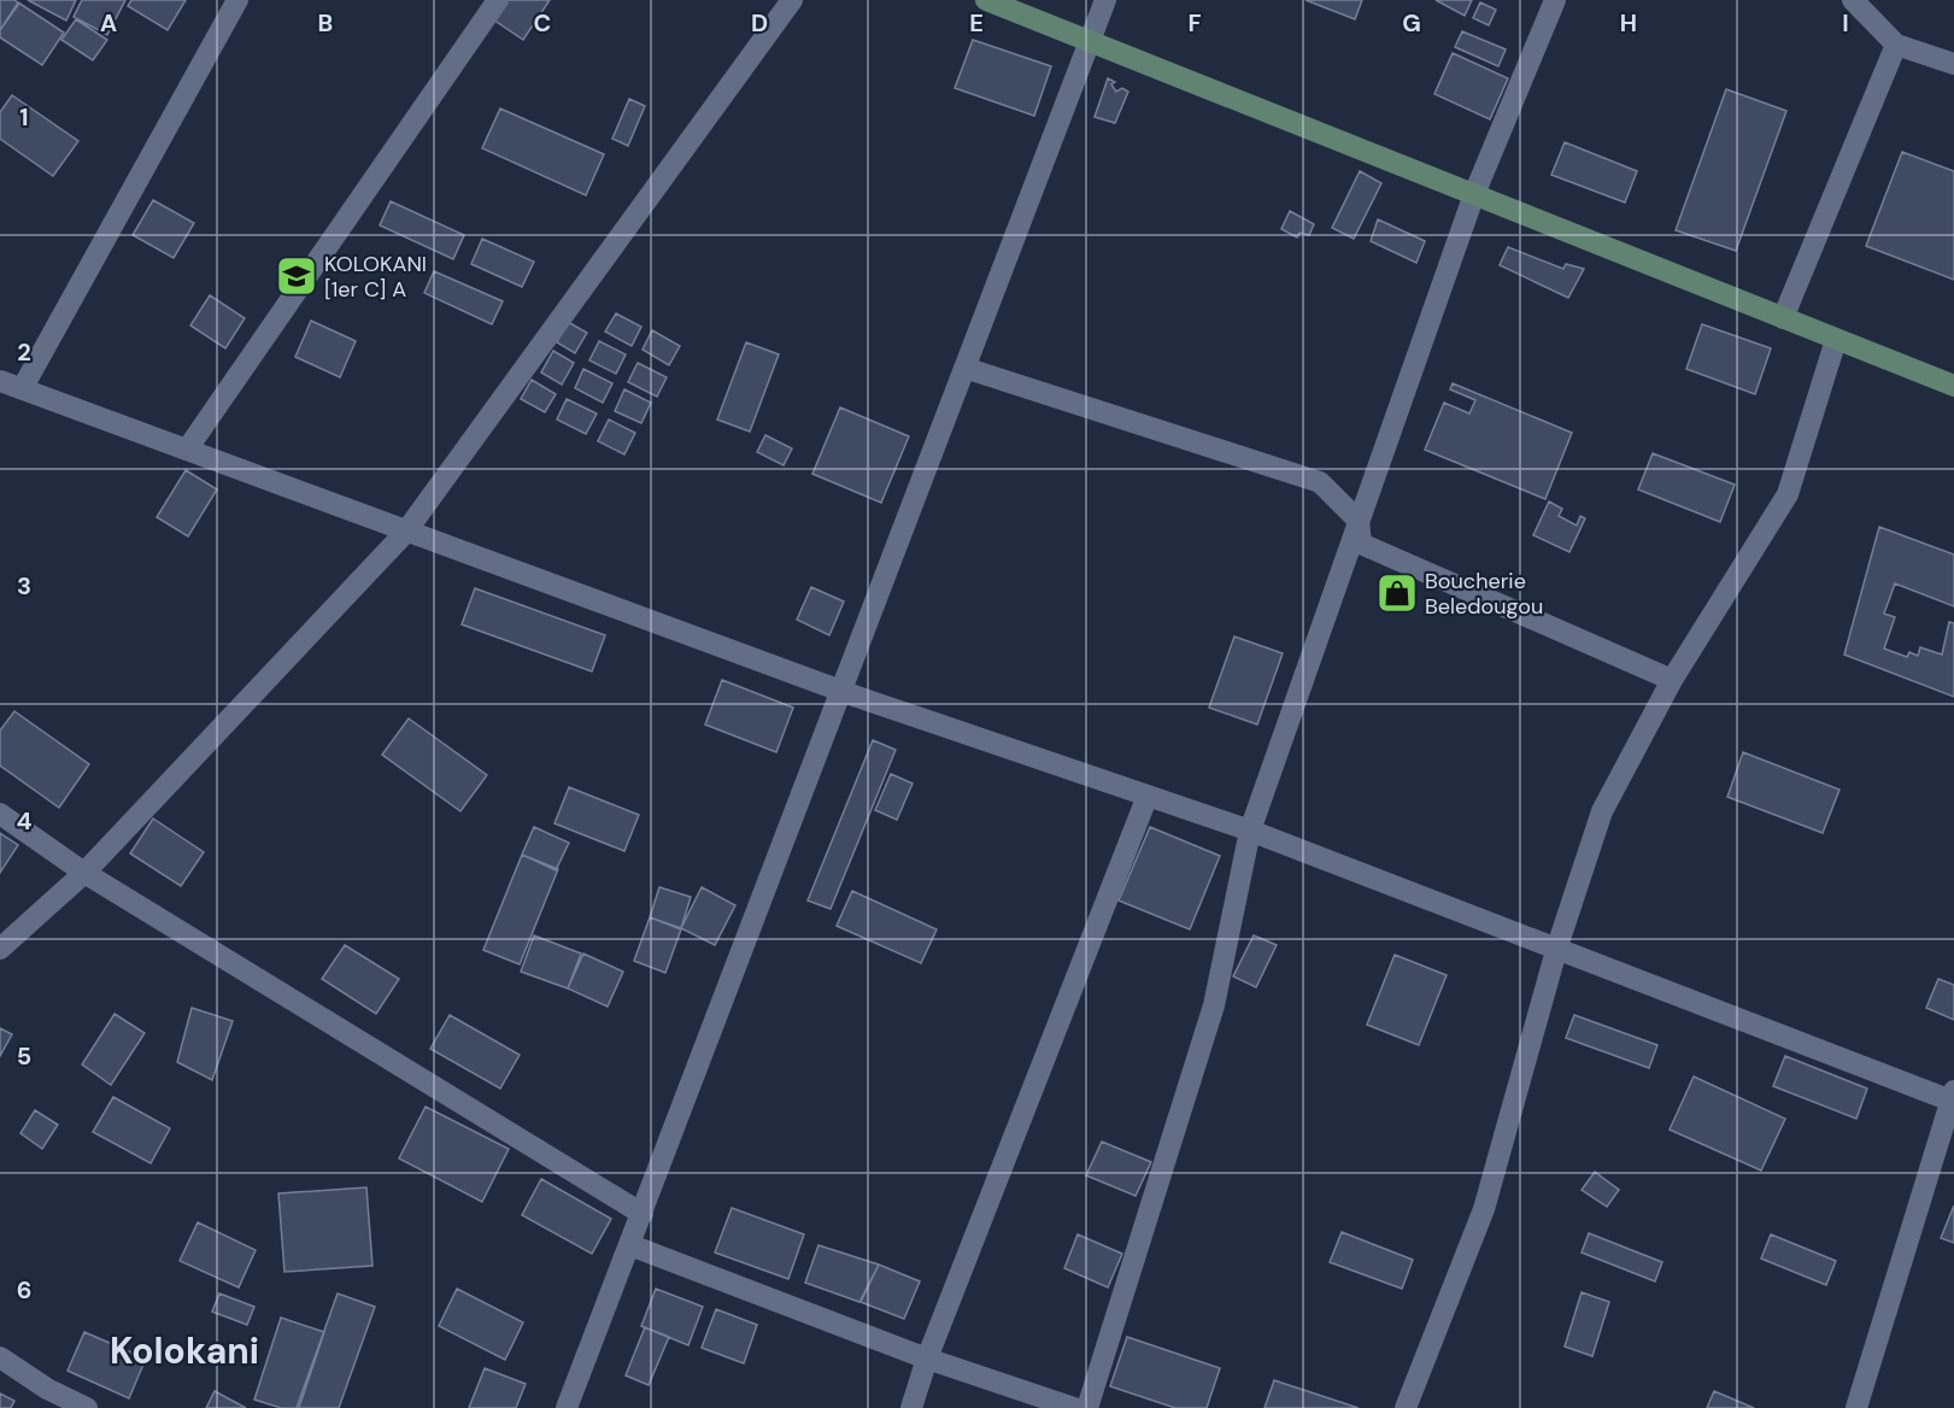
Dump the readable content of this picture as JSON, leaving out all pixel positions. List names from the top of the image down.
{
  "districts": ["Kolokani"],
  "places": {
    "school or university": ["KOLOKANI [1er C] A"],
    "shop": ["Boucherie Beledougou"]
  },
  "grid": {
    "columns": [
      "A",
      "B",
      "C",
      "D",
      "E",
      "F",
      "G",
      "H",
      "I"
    ],
    "rows": [
      "1",
      "2",
      "3",
      "4",
      "5",
      "6"
    ]
  }
}
